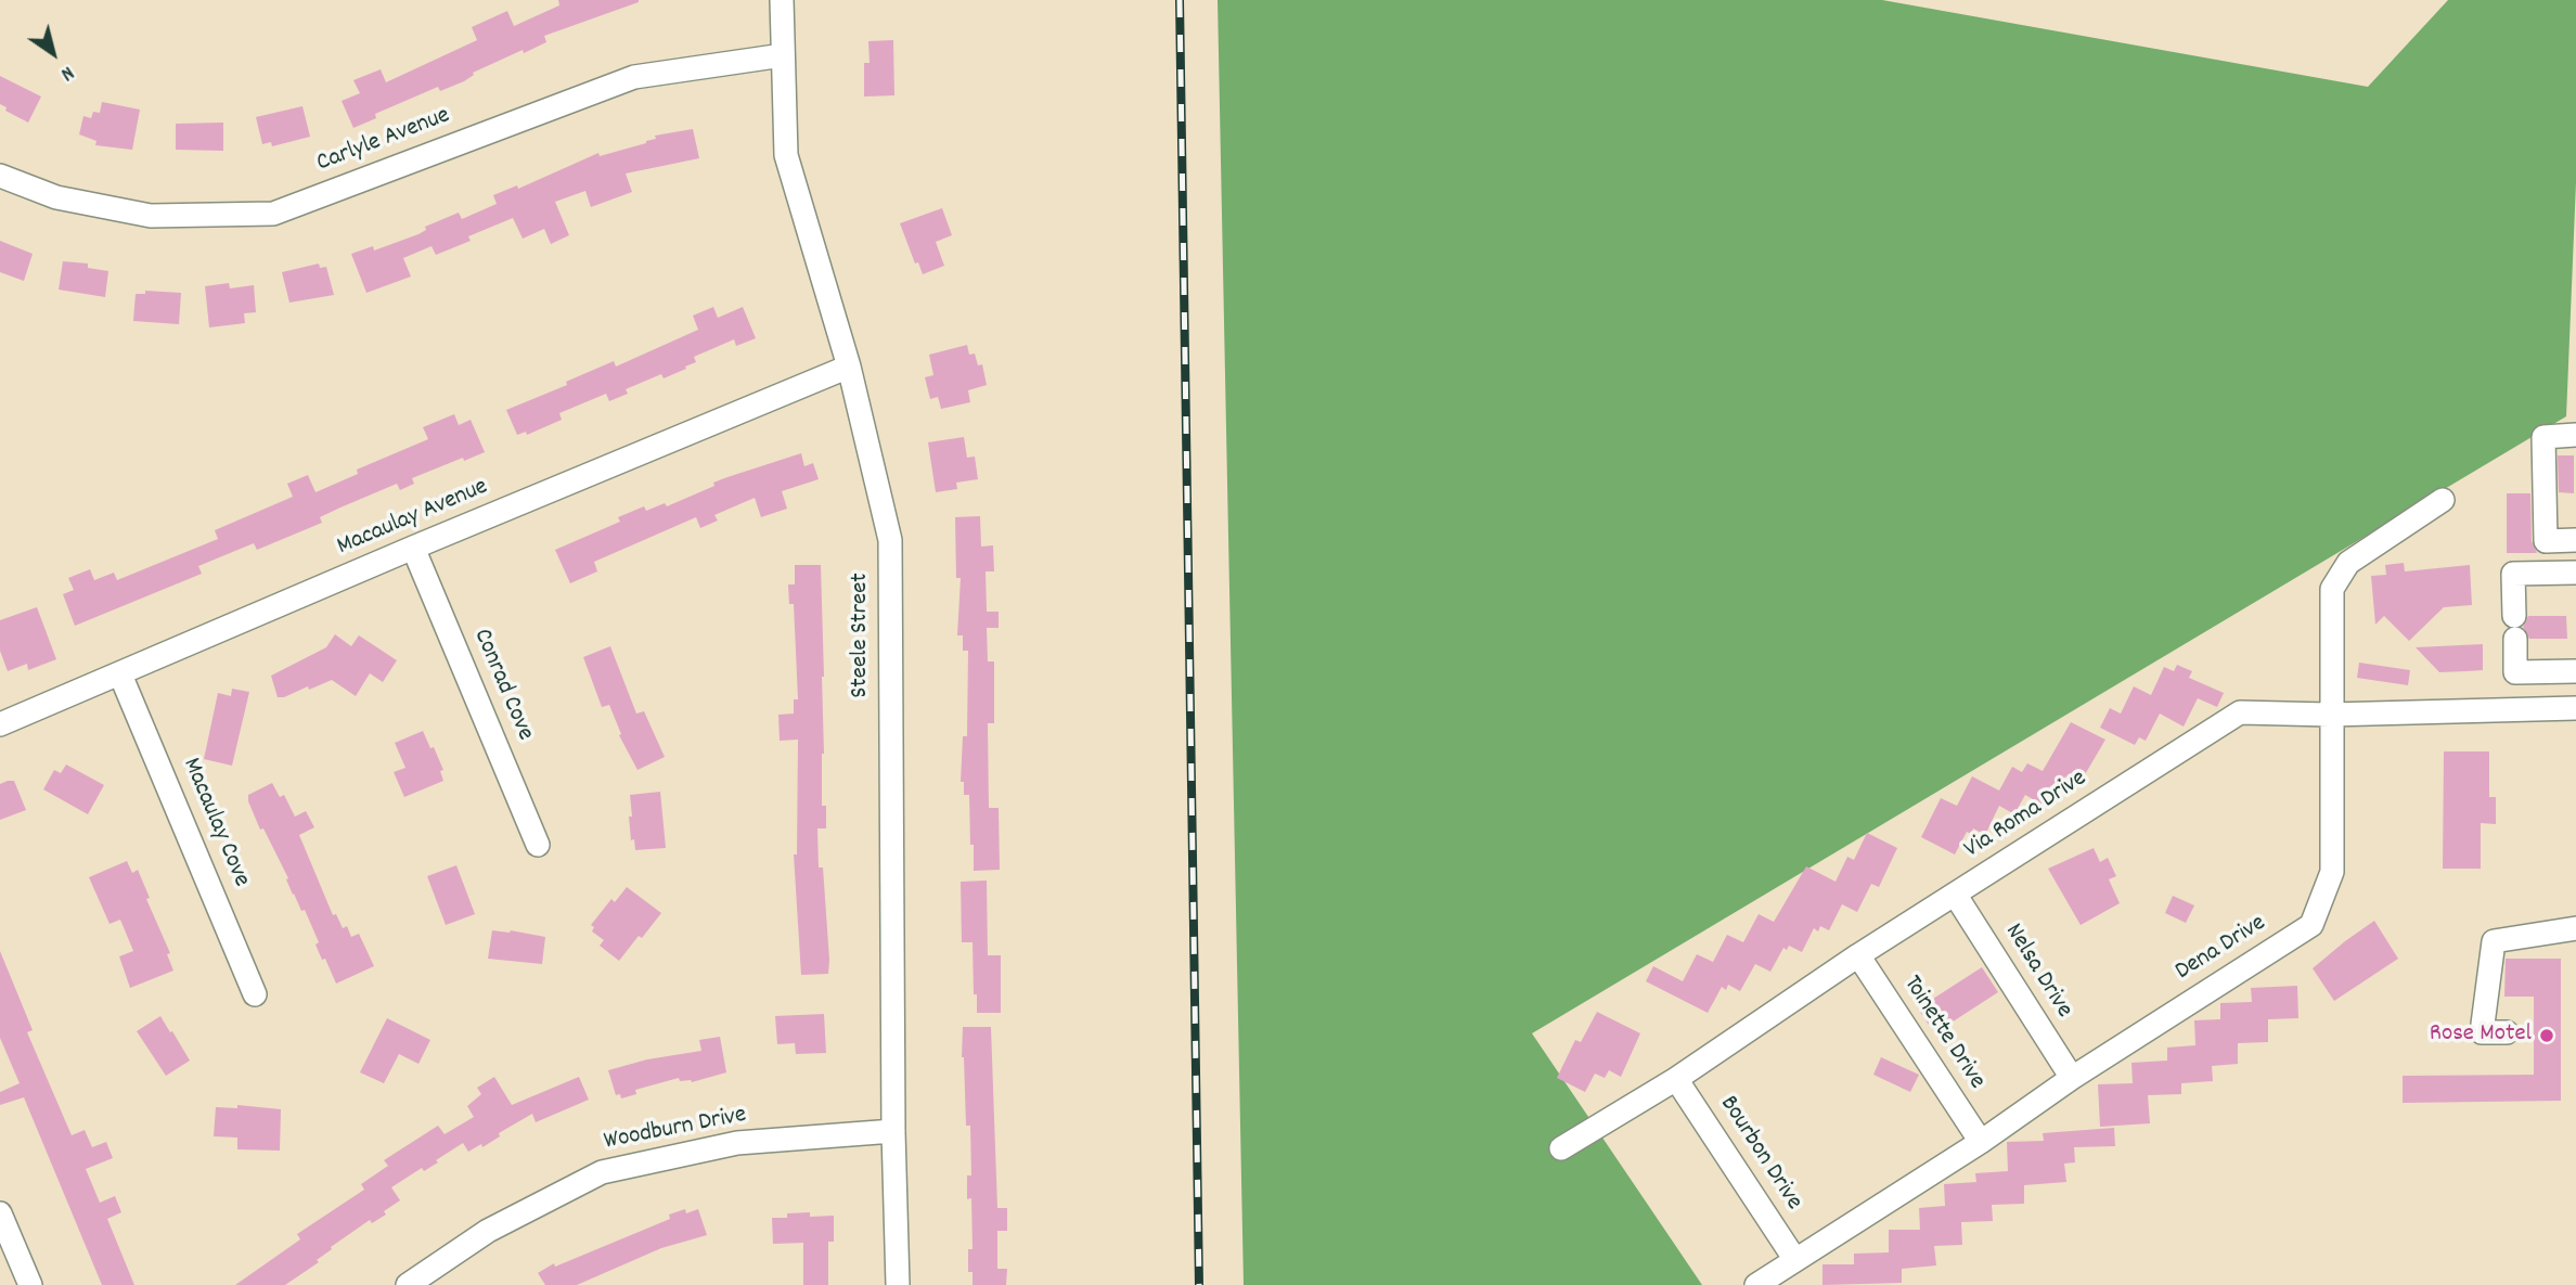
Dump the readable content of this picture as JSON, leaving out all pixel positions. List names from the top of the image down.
{
  "streets": {
    "street": [
      "Carlyle Avenue",
      "Macaulay Avenue",
      "Steele Street",
      "Conrad Cove",
      "Via Roma Drive",
      "Macaulay Cove",
      "Dena Drive",
      "Nelsa Drive",
      "Toinette Drive",
      "Woodburn Drive",
      "Bourbon Drive"
    ]
  },
  "crossings": [
    ["Carlyle Avenue", "Steele Street"],
    ["Macaulay Avenue", "Steele Street"],
    ["Macaulay Avenue", "Conrad Cove"],
    ["Macaulay Avenue", "Macaulay Cove"],
    ["Steele Street", "Woodburn Drive"],
    ["Via Roma Drive", "Dena Drive"],
    ["Via Roma Drive", "Nelsa Drive"],
    ["Via Roma Drive", "Toinette Drive"],
    ["Via Roma Drive", "Bourbon Drive"],
    ["Dena Drive", "Nelsa Drive"],
    ["Dena Drive", "Toinette Drive"],
    ["Dena Drive", "Bourbon Drive"]
  ],
  "places": ["Rose Motel"],
  "north": "bottom right"
}
